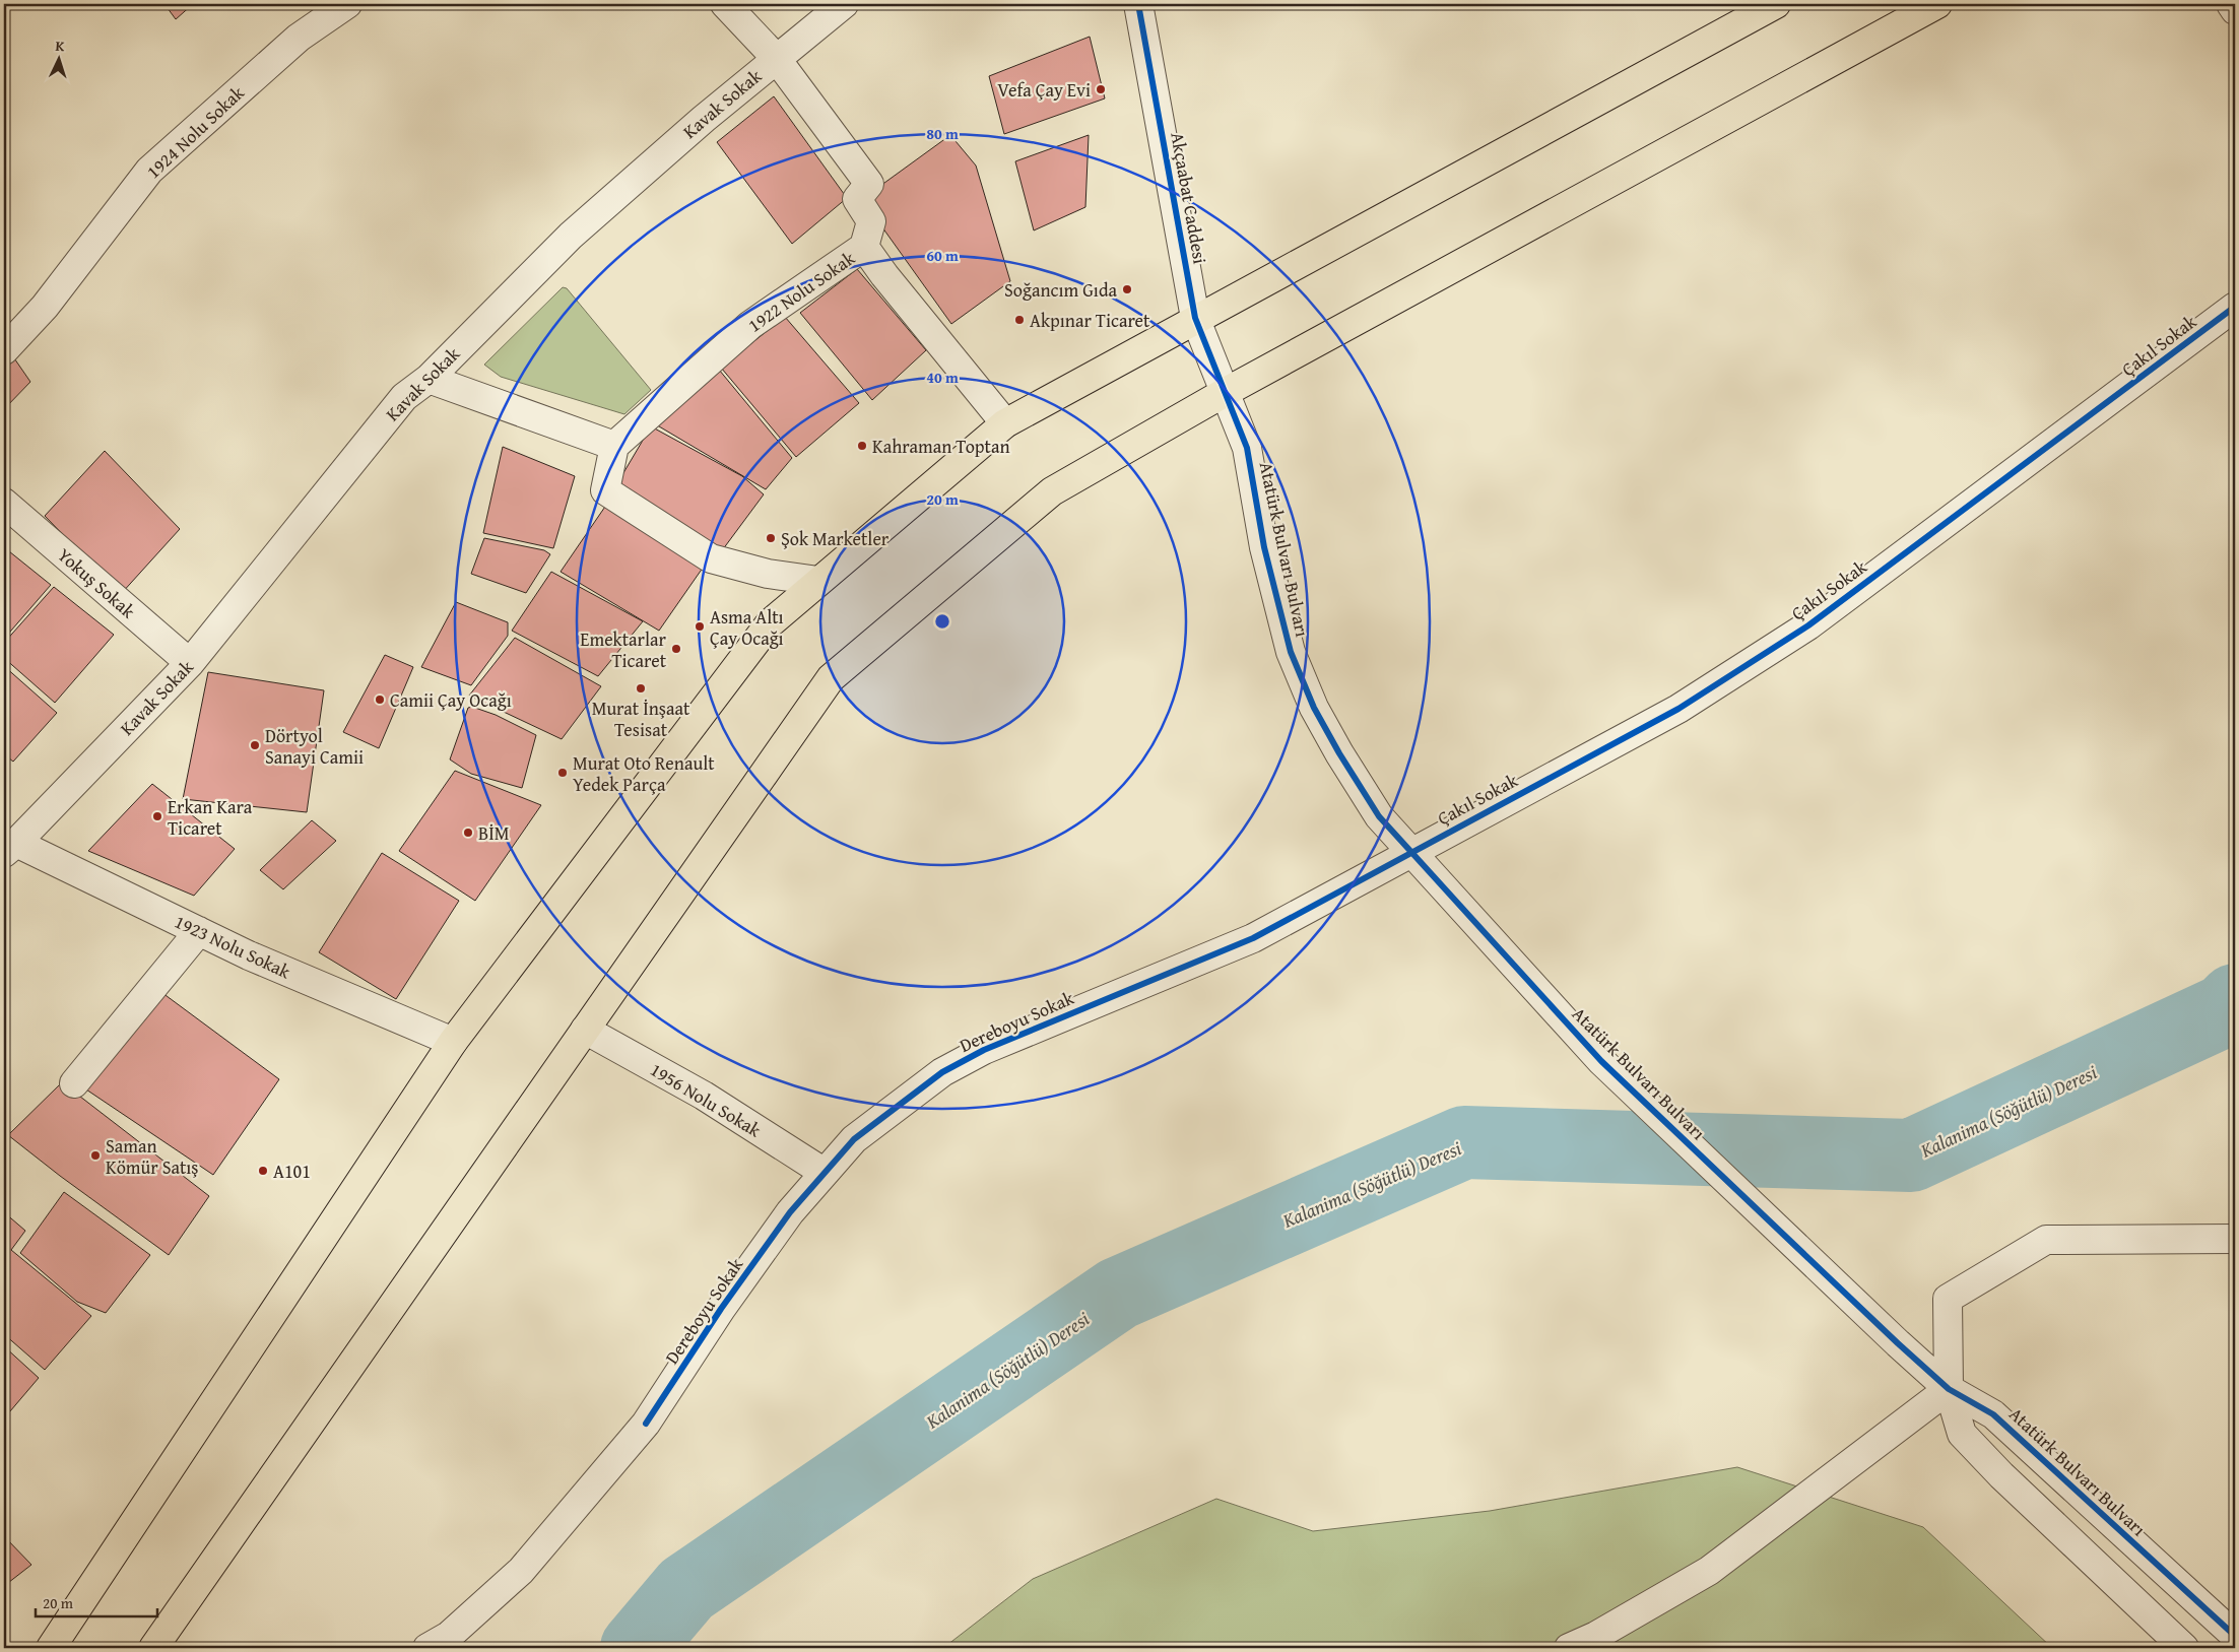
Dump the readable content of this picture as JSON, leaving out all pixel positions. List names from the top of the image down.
{
  "streets": {
    "street": [
      "Kavak Sokak",
      "1924 Nolu Sokak",
      "Akçaabat Caddesi",
      "1922 Nolu Sokak",
      "Çakıl Sokak",
      "Atatürk Bulvarı Bulvarı",
      "Yokuş Sokak",
      "1923 Nolu Sokak",
      "Dereboyu Sokak",
      "1956 Nolu Sokak"
    ]
  },
  "crossings": [
    ["Kavak Sokak", "Yokuş Sokak"],
    ["Kavak Sokak", "1923 Nolu Sokak"],
    ["Akçaabat Caddesi", "Atatürk Bulvarı Bulvarı"],
    ["Çakıl Sokak", "Atatürk Bulvarı Bulvarı"],
    ["Çakıl Sokak", "Dereboyu Sokak"],
    ["Atatürk Bulvarı Bulvarı", "Dereboyu Sokak"],
    ["Dereboyu Sokak", "1956 Nolu Sokak"]
  ],
  "water": ["Kalanima (Söğütlü) Deresi"],
  "places": [
    "Vefa Çay Evi",
    "Soğancım Gıda",
    "Akpınar Ticaret",
    "Kahraman Toptan",
    "Şok Marketler",
    "Asma Altı Çay Ocağı",
    "Emektarlar Ticaret",
    "Murat İnşaat Tesisat",
    "Camii Çay Ocağı",
    "Dörtyol Sanayi Camii",
    "Murat Oto Renault Yedek Parça",
    "Erkan Kara Ticaret",
    "BİM",
    "Saman Kömür Satış",
    "A101"
  ],
  "scale_bar": "20 m",
  "north": "top",
  "rings": [
    "80 m",
    "60 m",
    "40 m",
    "20 m"
  ]
}
